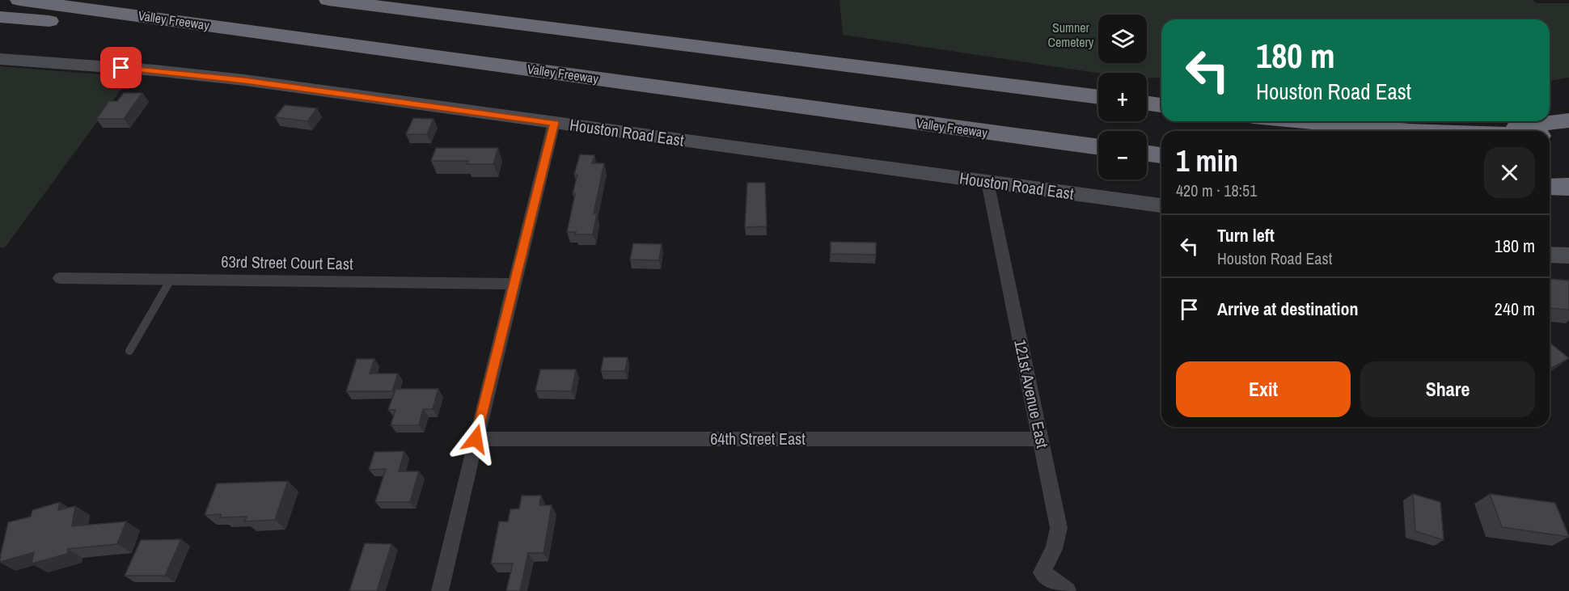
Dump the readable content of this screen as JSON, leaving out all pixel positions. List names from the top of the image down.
{
  "streets": {
    "highway": ["Valley Freeway"],
    "street": [
      "Houston Road East",
      "63rd Street Court East",
      "121st Avenue East",
      "64th Street East"
    ]
  },
  "crossings": [
    ["Houston Road East", "121st Avenue East"],
    ["121st Avenue East", "64th Street East"]
  ],
  "parks": ["Sumner Cemetery"],
  "page": {
    "map_buttons": ["+", "−"],
    "turn": ["180 m", "Houston Road East"],
    "heading": ["1 min", "420 m · 18:51"],
    "list": [
      {
        "name": "Turn left",
        "note": "Houston Road East",
        "value": "180 m"
      },
      {
        "name": "Arrive at destination",
        "value": "240 m"
      }
    ],
    "buttons": ["Exit", "Share"]
  }
}
